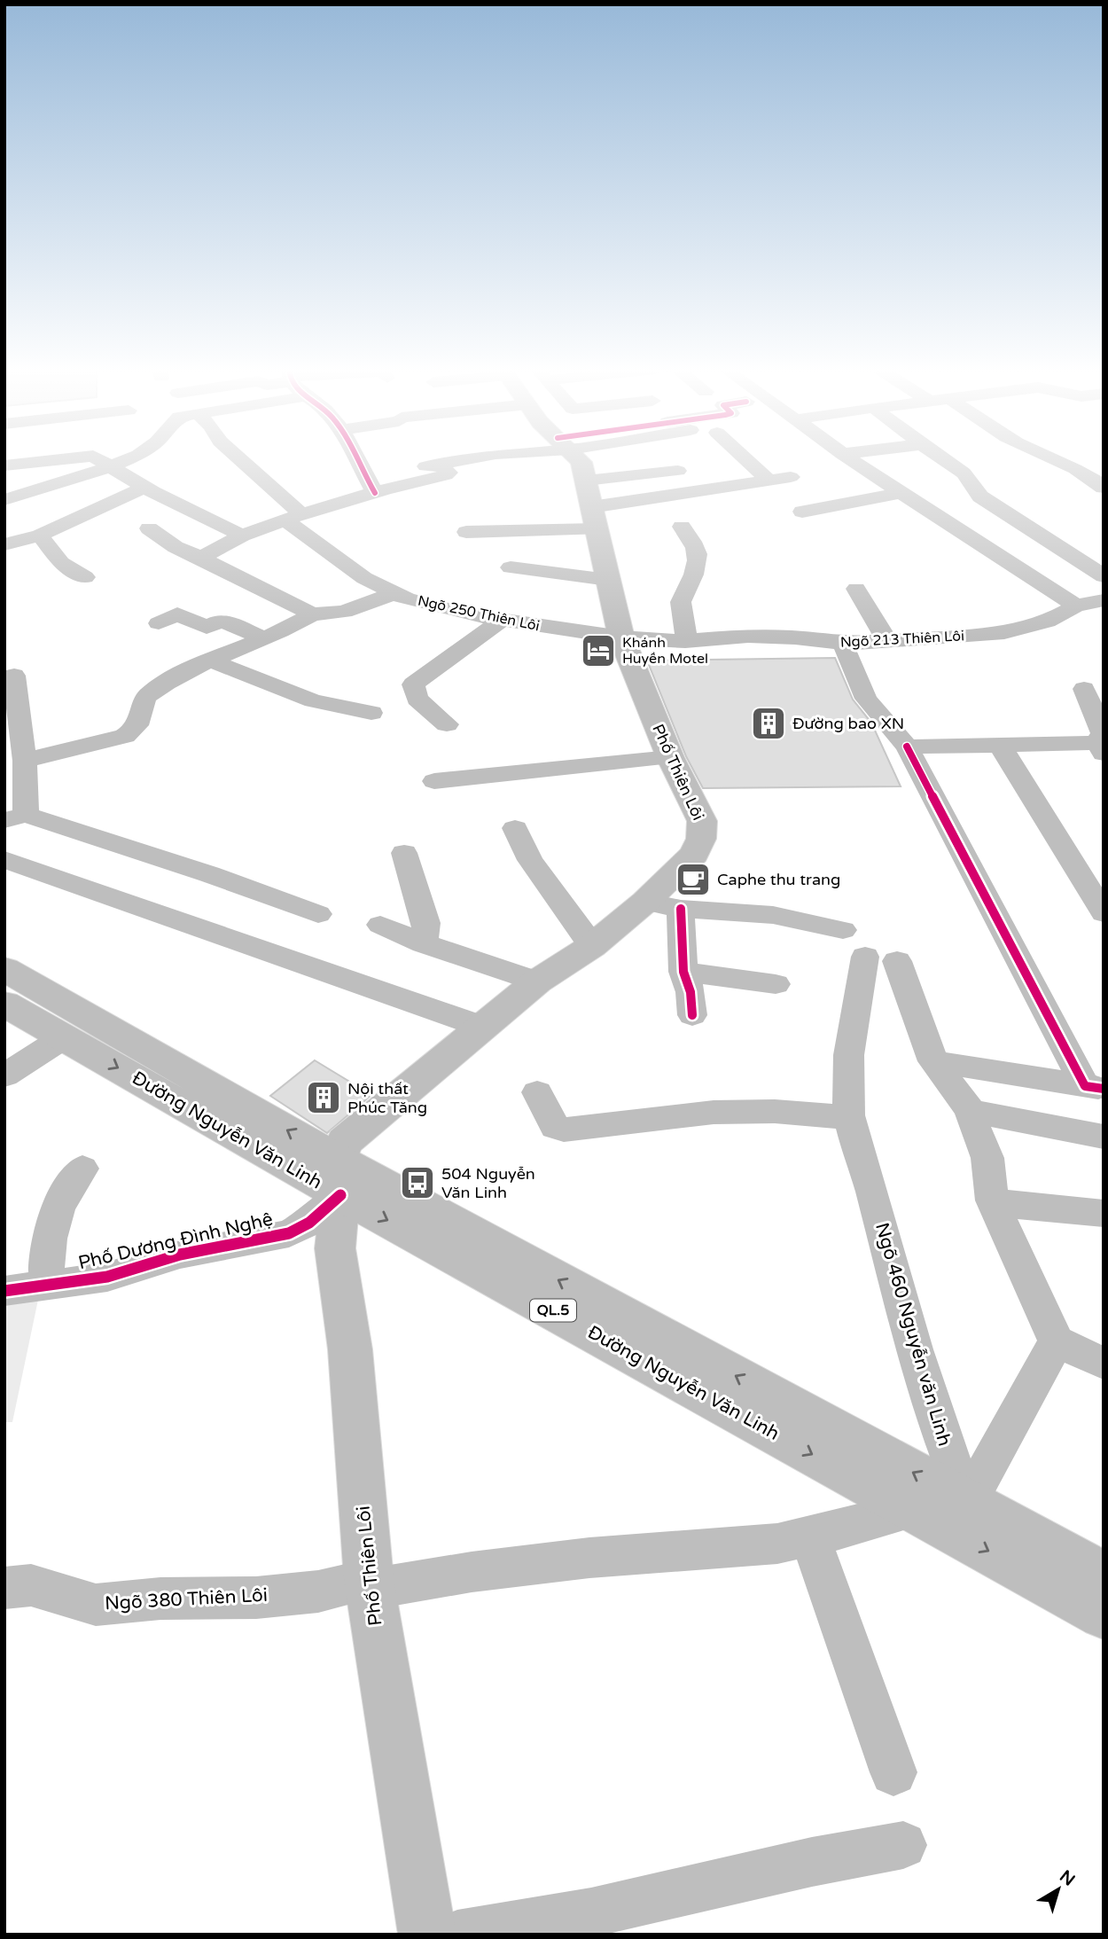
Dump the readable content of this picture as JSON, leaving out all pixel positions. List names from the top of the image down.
{
  "streets": {
    "main road": ["Phố Thiên Lôi", "Đường Nguyễn Văn Linh", "QL.5"],
    "street": [
      "Ngõ 250 Thiên Lôi",
      "Ngõ 213 Thiên Lôi",
      "Phố Dương Đình Nghệ",
      "Ngõ 460 Nguyễn văn Linh",
      "Ngõ 380 Thiên Lôi"
    ]
  },
  "crossings": [
    ["Ngõ 250 Thiên Lôi", "Ngõ 213 Thiên Lôi"],
    ["Ngõ 250 Thiên Lôi", "Phố Thiên Lôi"],
    ["Ngõ 213 Thiên Lôi", "Phố Thiên Lôi"],
    ["Phố Thiên Lôi", "Đường Nguyễn Văn Linh"],
    ["Phố Thiên Lôi", "Phố Dương Đình Nghệ"],
    ["Phố Thiên Lôi", "Ngõ 380 Thiên Lôi"],
    ["Đường Nguyễn Văn Linh", "Phố Dương Đình Nghệ"],
    ["Đường Nguyễn Văn Linh", "Ngõ 460 Nguyễn văn Linh"],
    ["Đường Nguyễn Văn Linh", "Ngõ 380 Thiên Lôi"]
  ],
  "places": {
    "hotel": ["Khánh Huyền Motel"],
    "building": ["Đường bao XN", "Nội thất Phúc Tăng"],
    "cafe": ["Caphe thu trang"],
    "bus stop": ["504 Nguyễn Văn Linh"]
  },
  "north": "top right"
}
